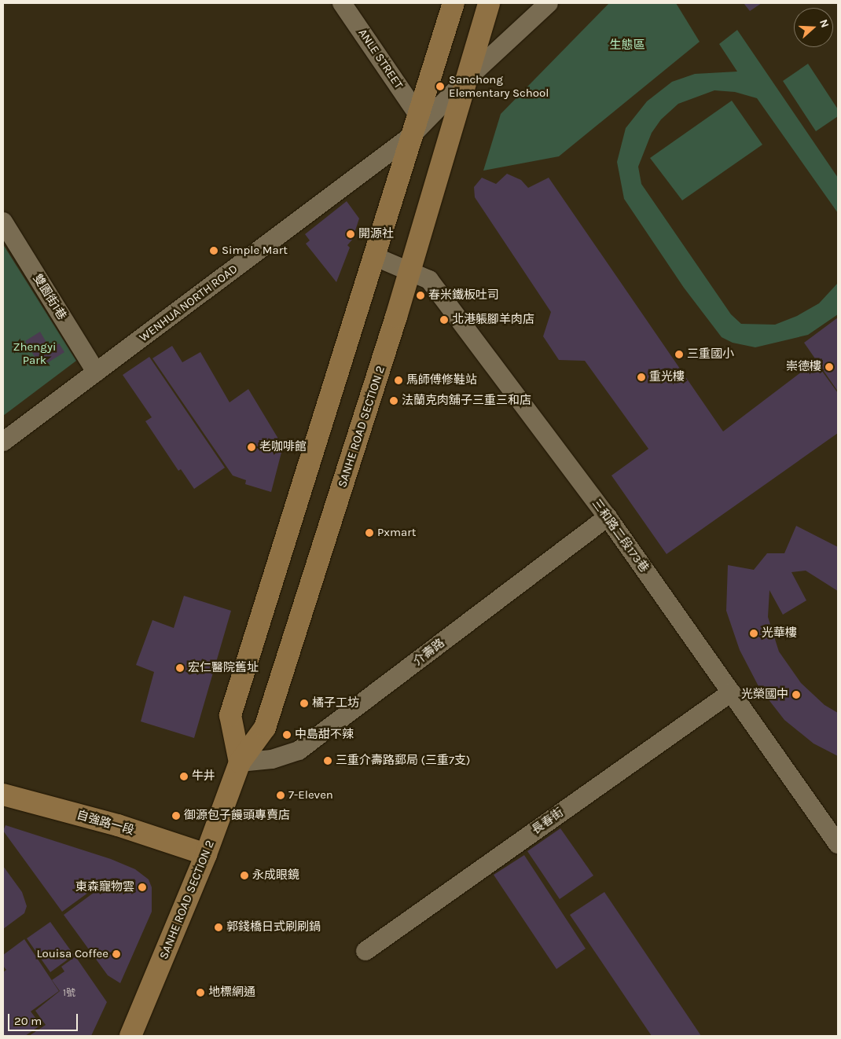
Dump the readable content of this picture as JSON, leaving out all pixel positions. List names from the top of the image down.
{
  "streets": {
    "main road": ["SANHE ROAD SECTION 2", "自強路一段"],
    "street": [
      "ANLE STREET",
      "雙園街1巷",
      "WENHUA NORTH ROAD",
      "三和路二段173巷",
      "介壽路",
      "長春街"
    ]
  },
  "crossings": [
    ["雙園街1巷", "WENHUA NORTH ROAD"],
    ["WENHUA NORTH ROAD", "SANHE ROAD SECTION 2"],
    ["SANHE ROAD SECTION 2", "三和路二段173巷"],
    ["SANHE ROAD SECTION 2", "介壽路"],
    ["SANHE ROAD SECTION 2", "自強路一段"],
    ["三和路二段173巷", "介壽路"],
    ["三和路二段173巷", "長春街"]
  ],
  "parks": ["生態區", "Zhengyi Park"],
  "places": [
    "Sanchong Elementary School",
    "開源社",
    "Simple Mart",
    "春米鐵板吐司",
    "北港躼腳羊肉店",
    "三重國小",
    "崇德樓",
    "重光樓",
    "馬師傅修鞋站",
    "法蘭克肉舖子三重三和店",
    "老咖啡館",
    "Pxmart",
    "光華樓",
    "宏仁醫院舊址",
    "光榮國中",
    "橘子工坊",
    "中島甜不辣",
    "三重介壽路郵局 (三重7支)",
    "牛井",
    "7-Eleven",
    "御源包子饅頭專賣店",
    "永成眼鏡",
    "東森寵物雲",
    "郭錢橋日式刷刷鍋",
    "Louisa Coffee",
    "地標網通"
  ],
  "house_numbers": ["1號"],
  "scale_bar": "20 m",
  "north": "right"
}
